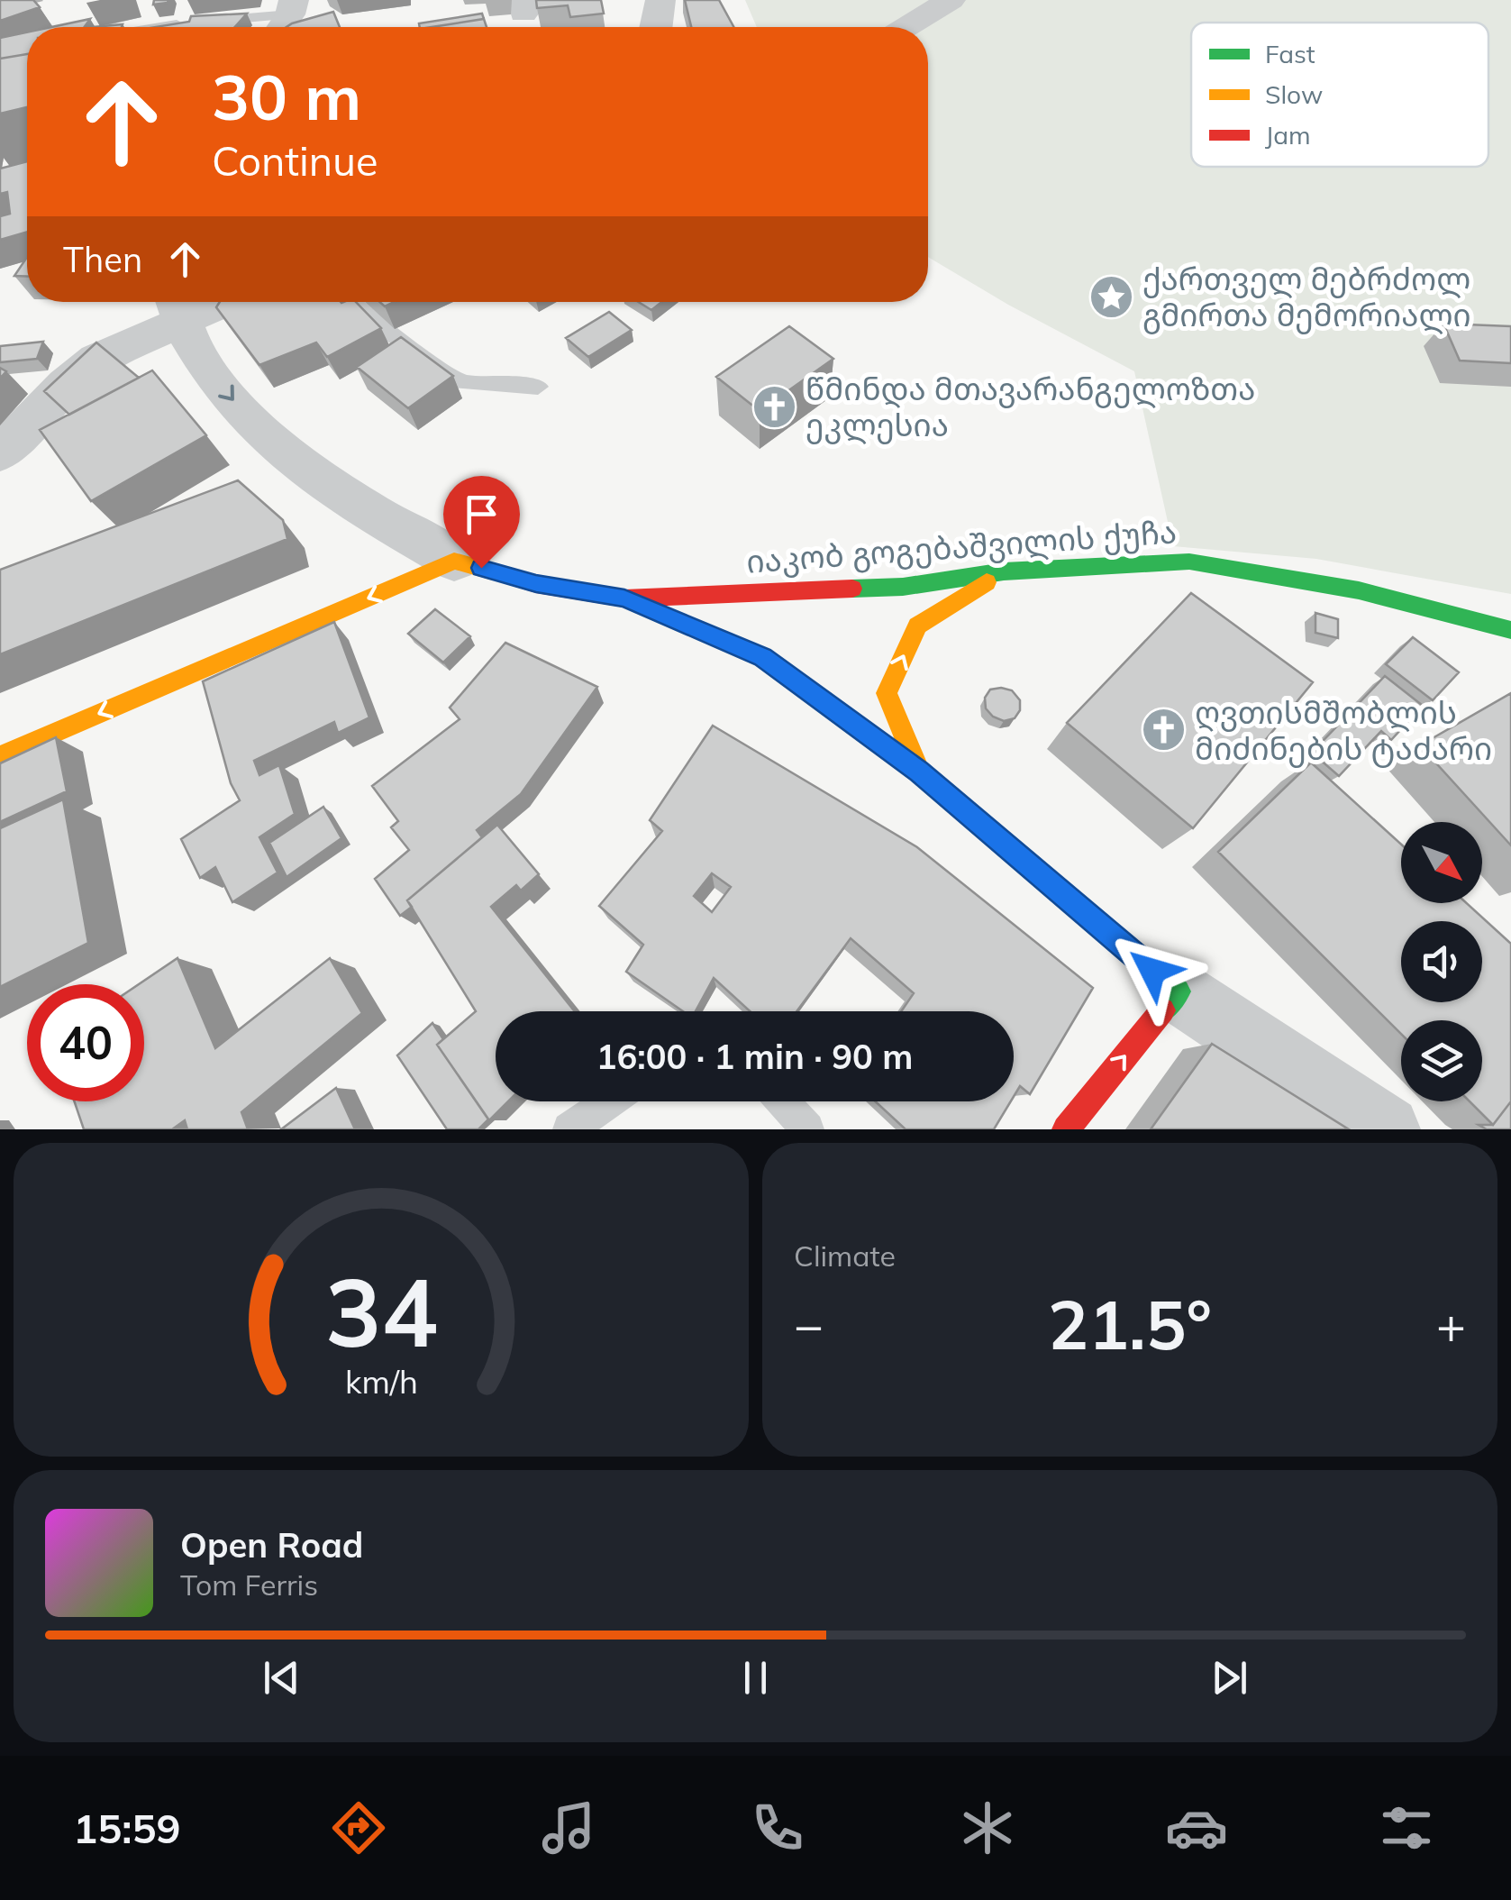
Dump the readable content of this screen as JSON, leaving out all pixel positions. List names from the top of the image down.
{
  "streets": {
    "street": ["იაკობ გოგებაშვილის ქუჩა"]
  },
  "places": {
    "place": ["ქართველ მებრძოლ გმირთა მემორიალი"],
    "church": ["წმინდა მთავარანგელოზთა ეკლესია", "ღვთისმშობლის მიძინების ტაძარი"]
  },
  "legend": ["Fast", "Slow", "Jam"],
  "north": "bottom right",
  "page": {
    "turn": ["30 m", "Continue"],
    "then": "Then",
    "limit": "40",
    "trip": "16:00 · 1 min · 90 m",
    "tile": "Climate",
    "heat": ["−", "21.5°", "+"],
    "song": ["Open Road", "Tom Ferris"],
    "tabs": "15:59",
    "gauge": ["34", "km/h"]
  }
}
